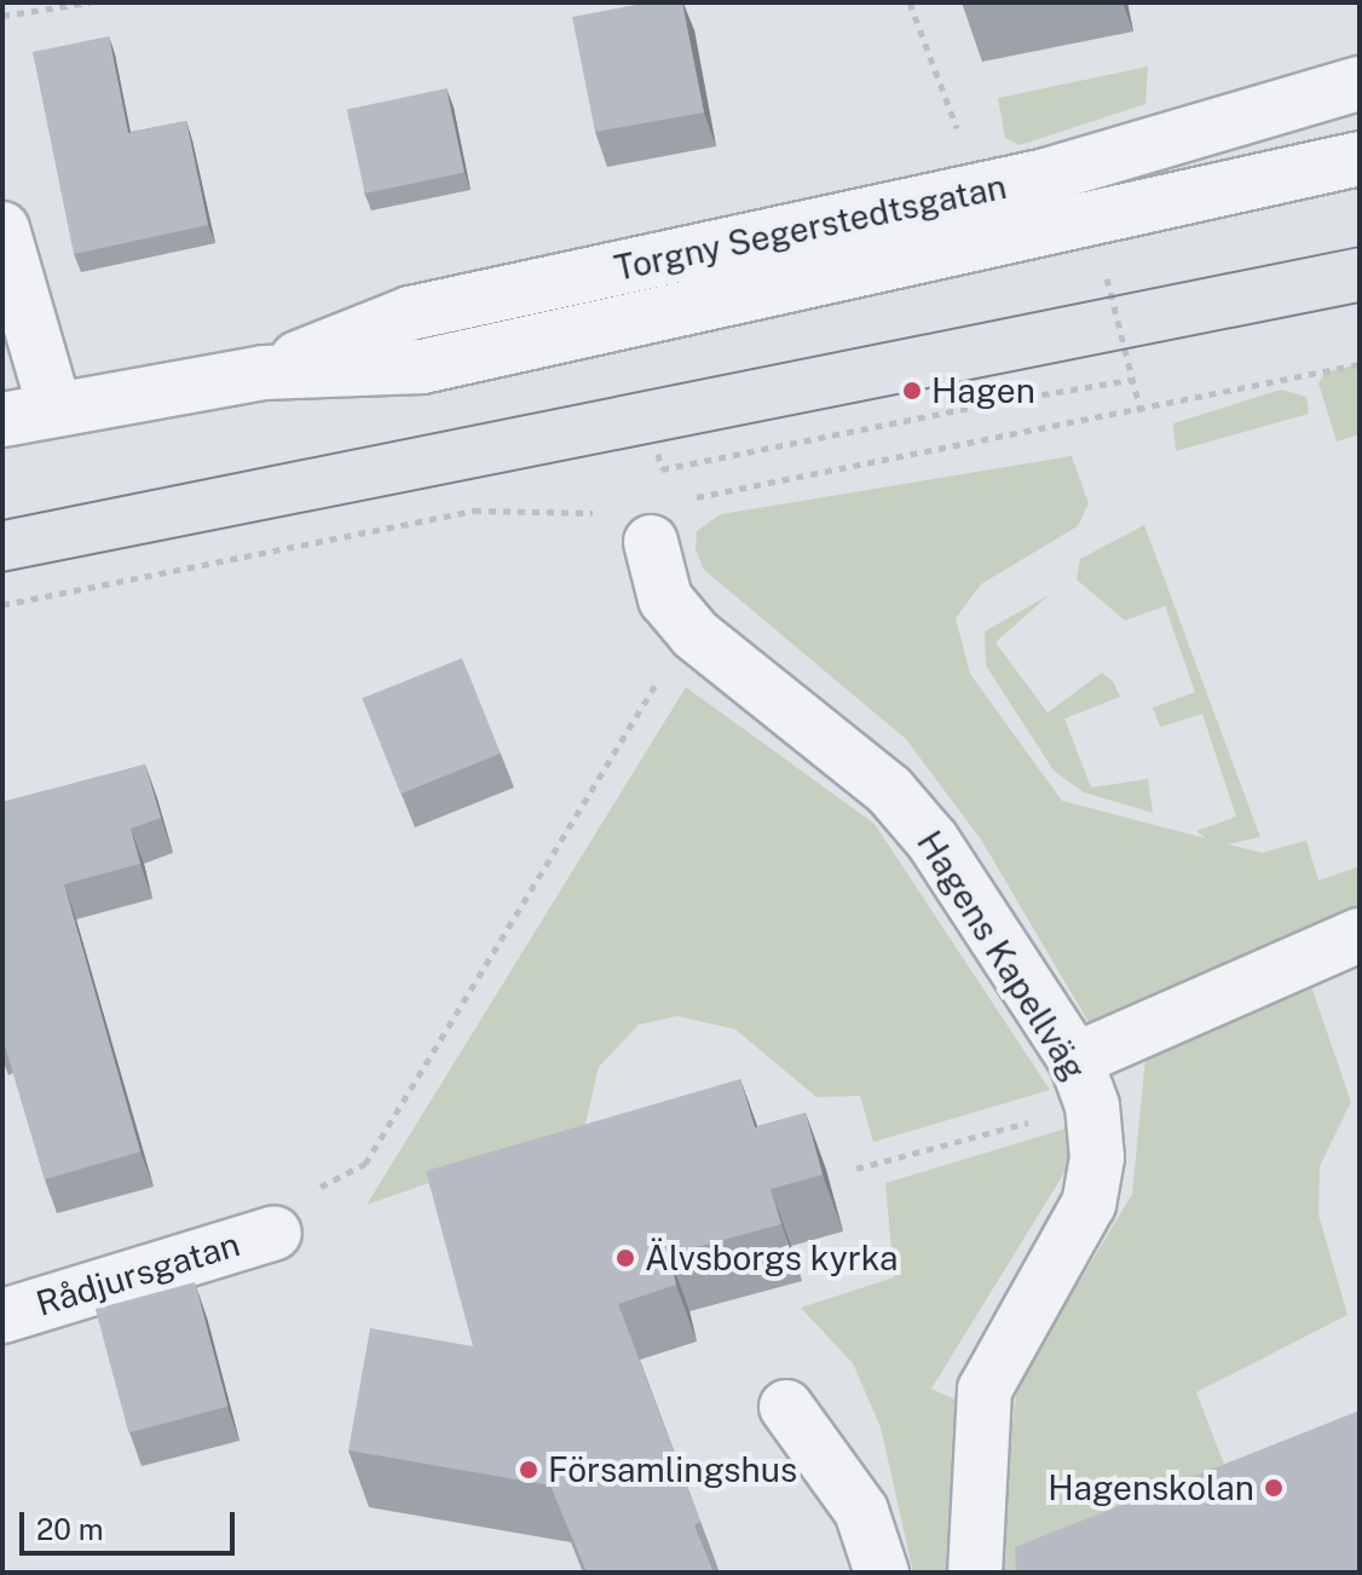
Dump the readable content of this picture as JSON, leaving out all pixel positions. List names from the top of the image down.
{
  "streets": {
    "street": ["Torgny Segerstedtsgatan", "Hagens Kapellväg", "Rådjursgatan"]
  },
  "places": [
    "Hagen",
    "Älvsborgs kyrka",
    "Församlingshus",
    "Hagenskolan"
  ],
  "scale_bar": "20 m"
}
